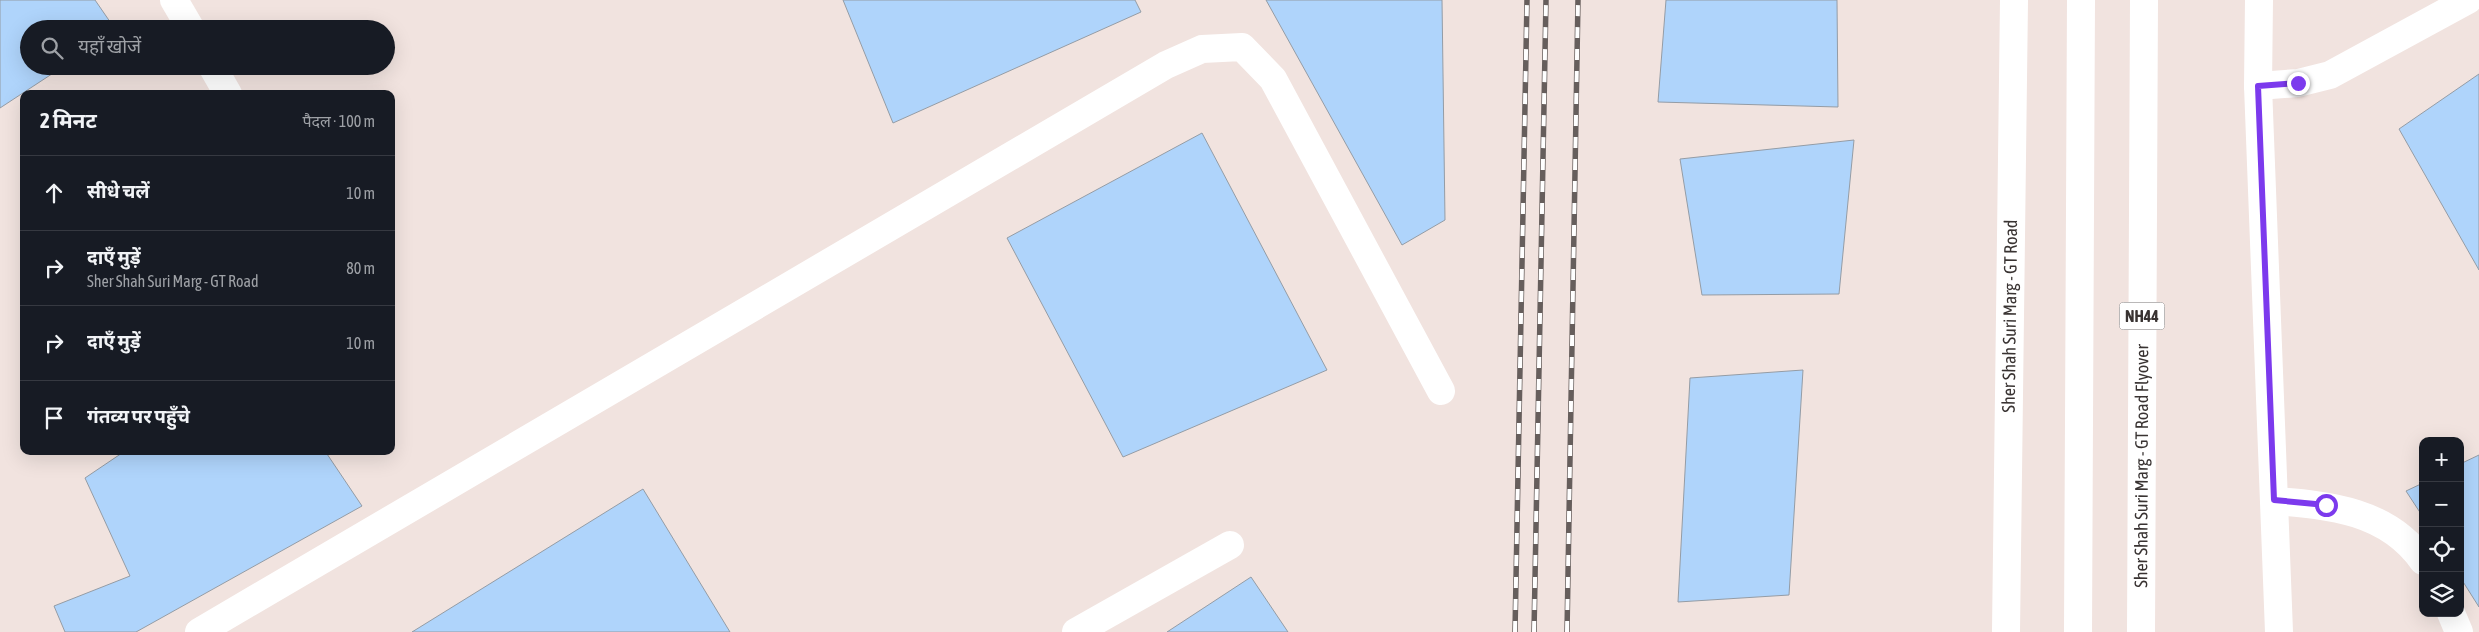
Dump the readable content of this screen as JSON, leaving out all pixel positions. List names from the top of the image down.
{
  "streets": {
    "main road": ["Sher Shah Suri Marg - GT Road", "NH44", "Sher Shah Suri Marg - GT Road Flyover"]
  },
  "page": {
    "search": "यहाँ खोजें",
    "heading": ["2 मिनट", "पैदल · 100 m"],
    "list": [
      ["सीधे चलें", "10 m"],
      ["दाएँ मुड़ें", "Sher Shah Suri Marg - GT Road", "80 m"],
      ["दाएँ मुड़ें", "10 m"],
      "गंतव्य पर पहुँचे"
    ],
    "map_buttons": ["+", "−"]
  }
}
